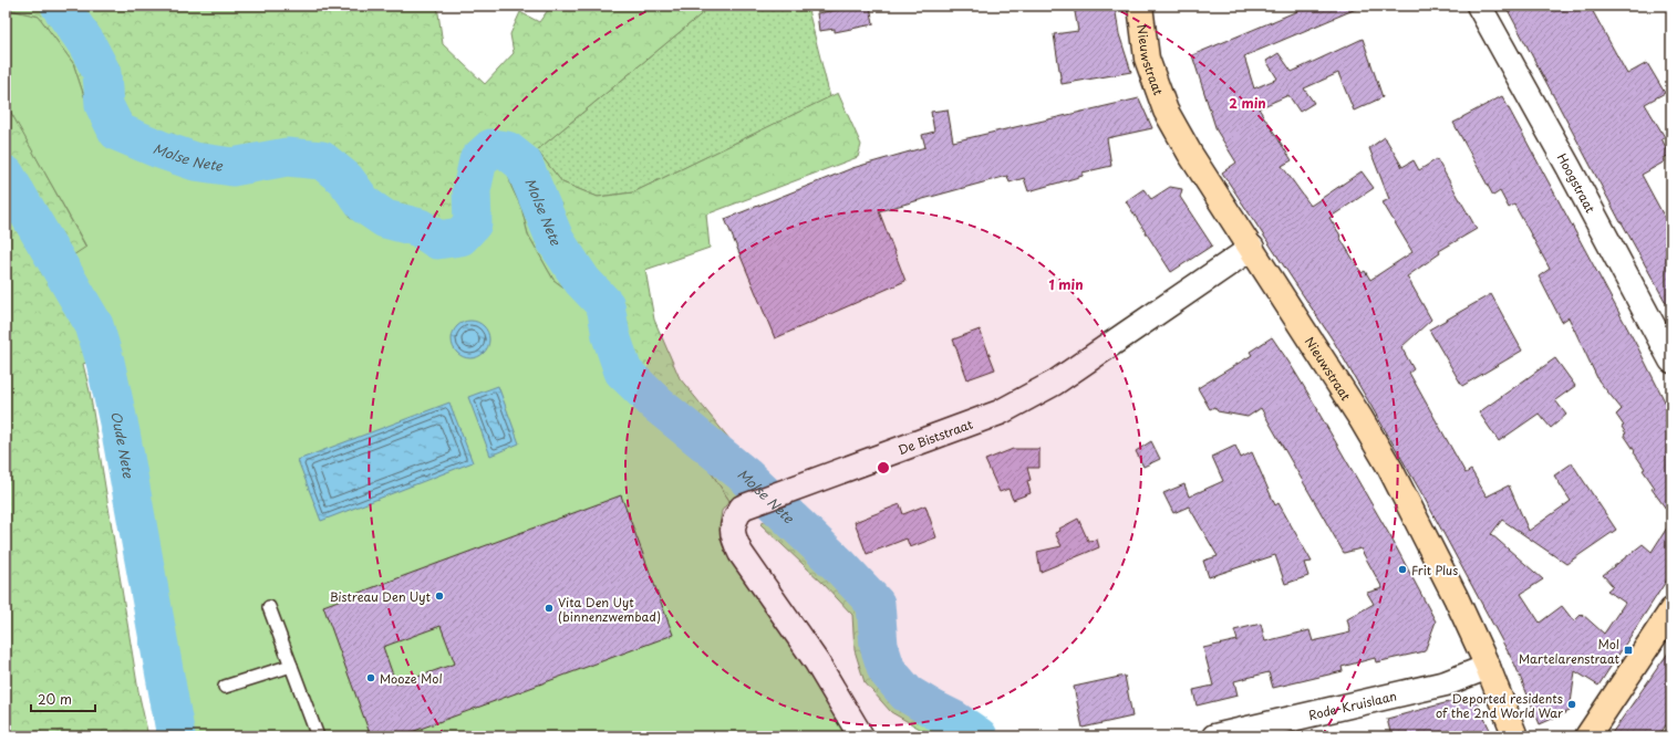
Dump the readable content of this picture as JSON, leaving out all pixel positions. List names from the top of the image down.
{
  "streets": {
    "main road": ["Nieuwstraat"],
    "street": ["Hoogstraat", "De Biststraat", "Rode-Kruislaan"]
  },
  "crossings": [
    ["Nieuwstraat", "De Biststraat"],
    ["Nieuwstraat", "Rode-Kruislaan"]
  ],
  "water": ["Molse Nete", "Oude Nete"],
  "places": {
    "other": [
      "Frit Plus",
      "Bistreau Den Uyt",
      "Vita Den Uyt (binnenzwembad)",
      "Mooze Mol",
      "Deported residents of the 2nd World War"
    ],
    "transit": ["Mol Martelarenstraat"]
  },
  "scale_bar": "20 m",
  "rings": ["2 min", "1 min"]
}
